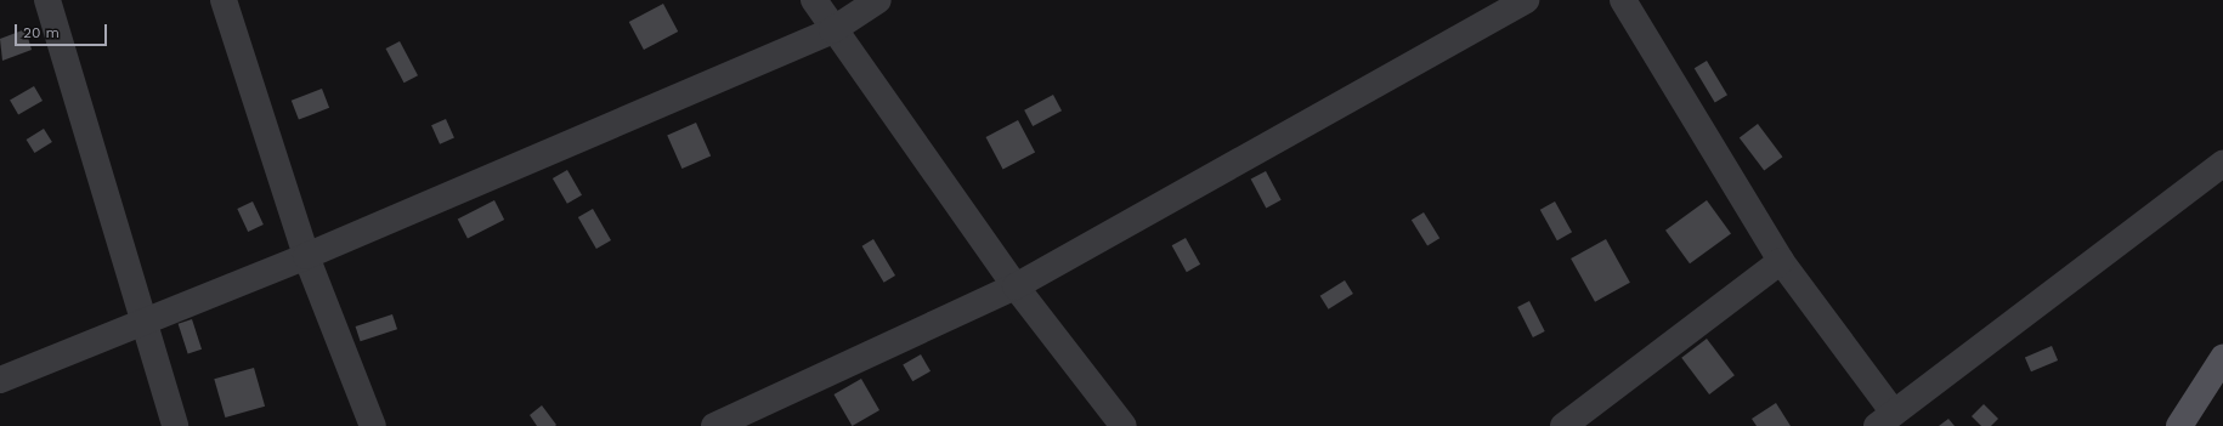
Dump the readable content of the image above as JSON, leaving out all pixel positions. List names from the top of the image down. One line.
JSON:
{"scale_bar":"20 m"}
